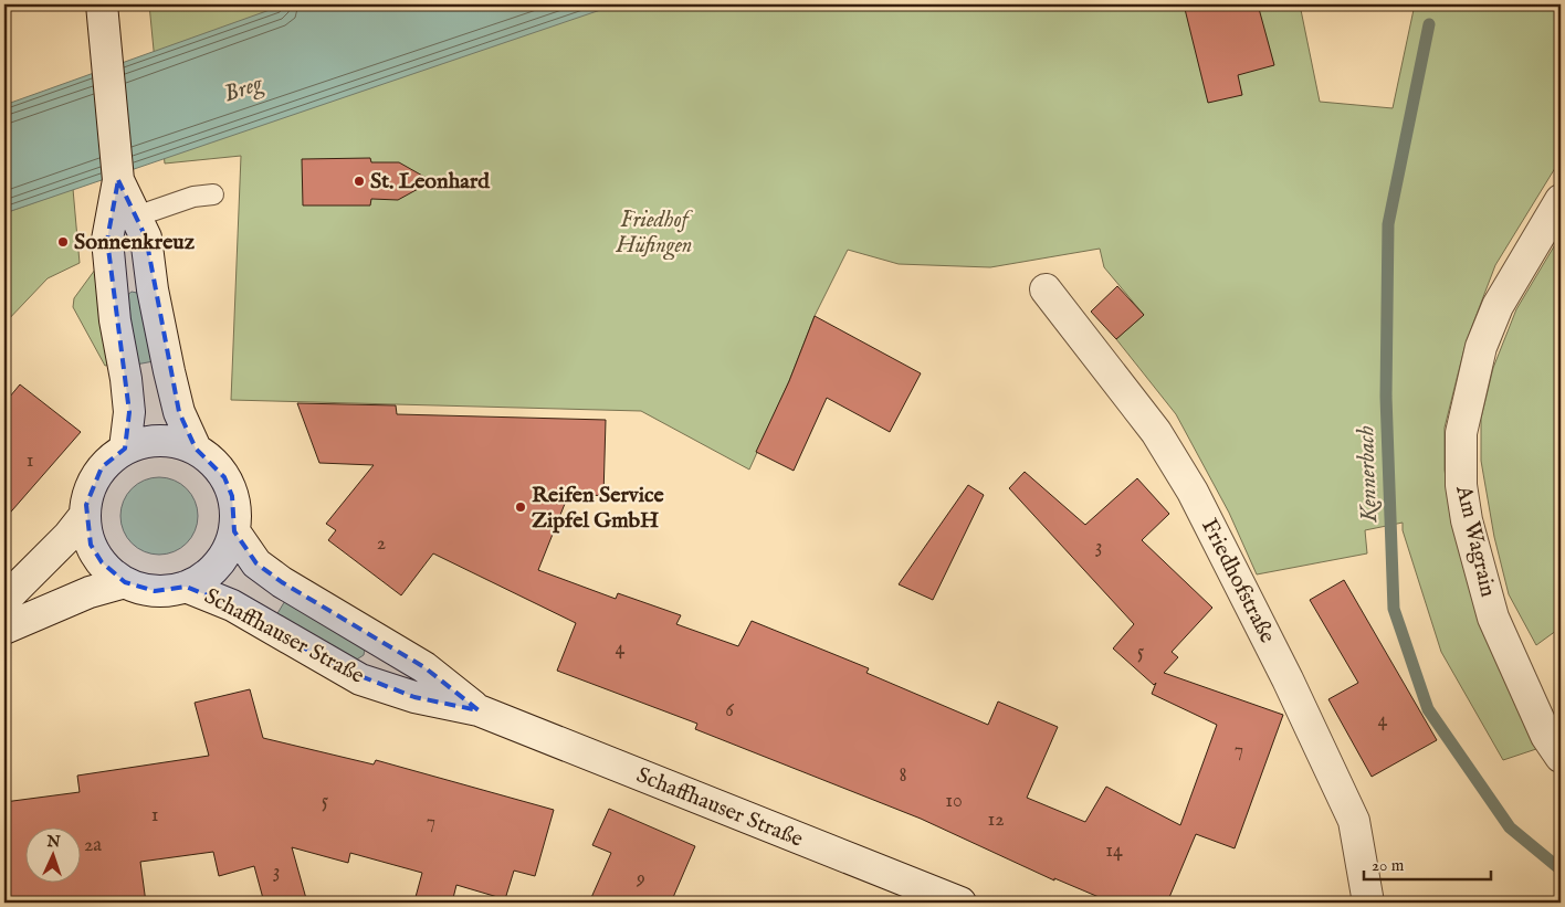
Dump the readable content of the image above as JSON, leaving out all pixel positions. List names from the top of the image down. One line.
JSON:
{"streets":{"main road":["Am Wagrain","Friedhofstraße","Schaffhauser Straße"]},"water":["Breg","Kennerbach"],"parks":["Friedhof Hüfingen"],"places":["St. Leonhard","Sonnenkreuz","Reifen Service Zipfel GmbH"],"house_numbers":["1","2","3","4","5","6","4","7","8","5","10","1","12","7","2a","14","3","9"],"scale_bar":"20 m","north":"top"}
